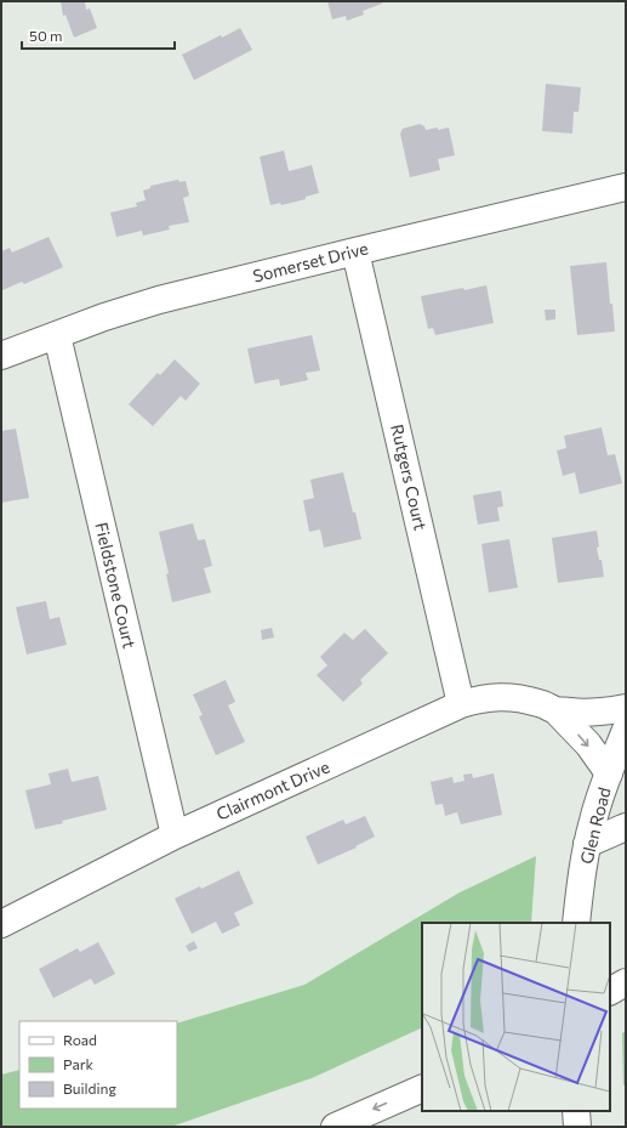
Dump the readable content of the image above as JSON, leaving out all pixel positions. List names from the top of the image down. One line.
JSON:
{"streets":{"main road":["Somerset Drive","Rutgers Court","Fieldstone Court","Clairmont Drive","Glen Road"]},"crossings":[["Somerset Drive","Rutgers Court"],["Somerset Drive","Fieldstone Court"],["Rutgers Court","Clairmont Drive"],["Fieldstone Court","Clairmont Drive"],["Clairmont Drive","Glen Road"]],"legend":["Road","Park","Building"],"scale_bar":"50 m"}
